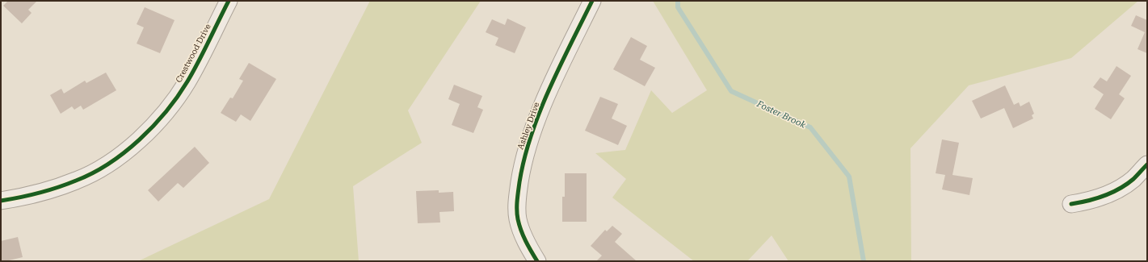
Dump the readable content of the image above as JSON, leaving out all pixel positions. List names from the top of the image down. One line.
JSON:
{"streets":{"street":["Crestwood Drive","Ashley Drive"]},"water":["Foster Brook"]}
